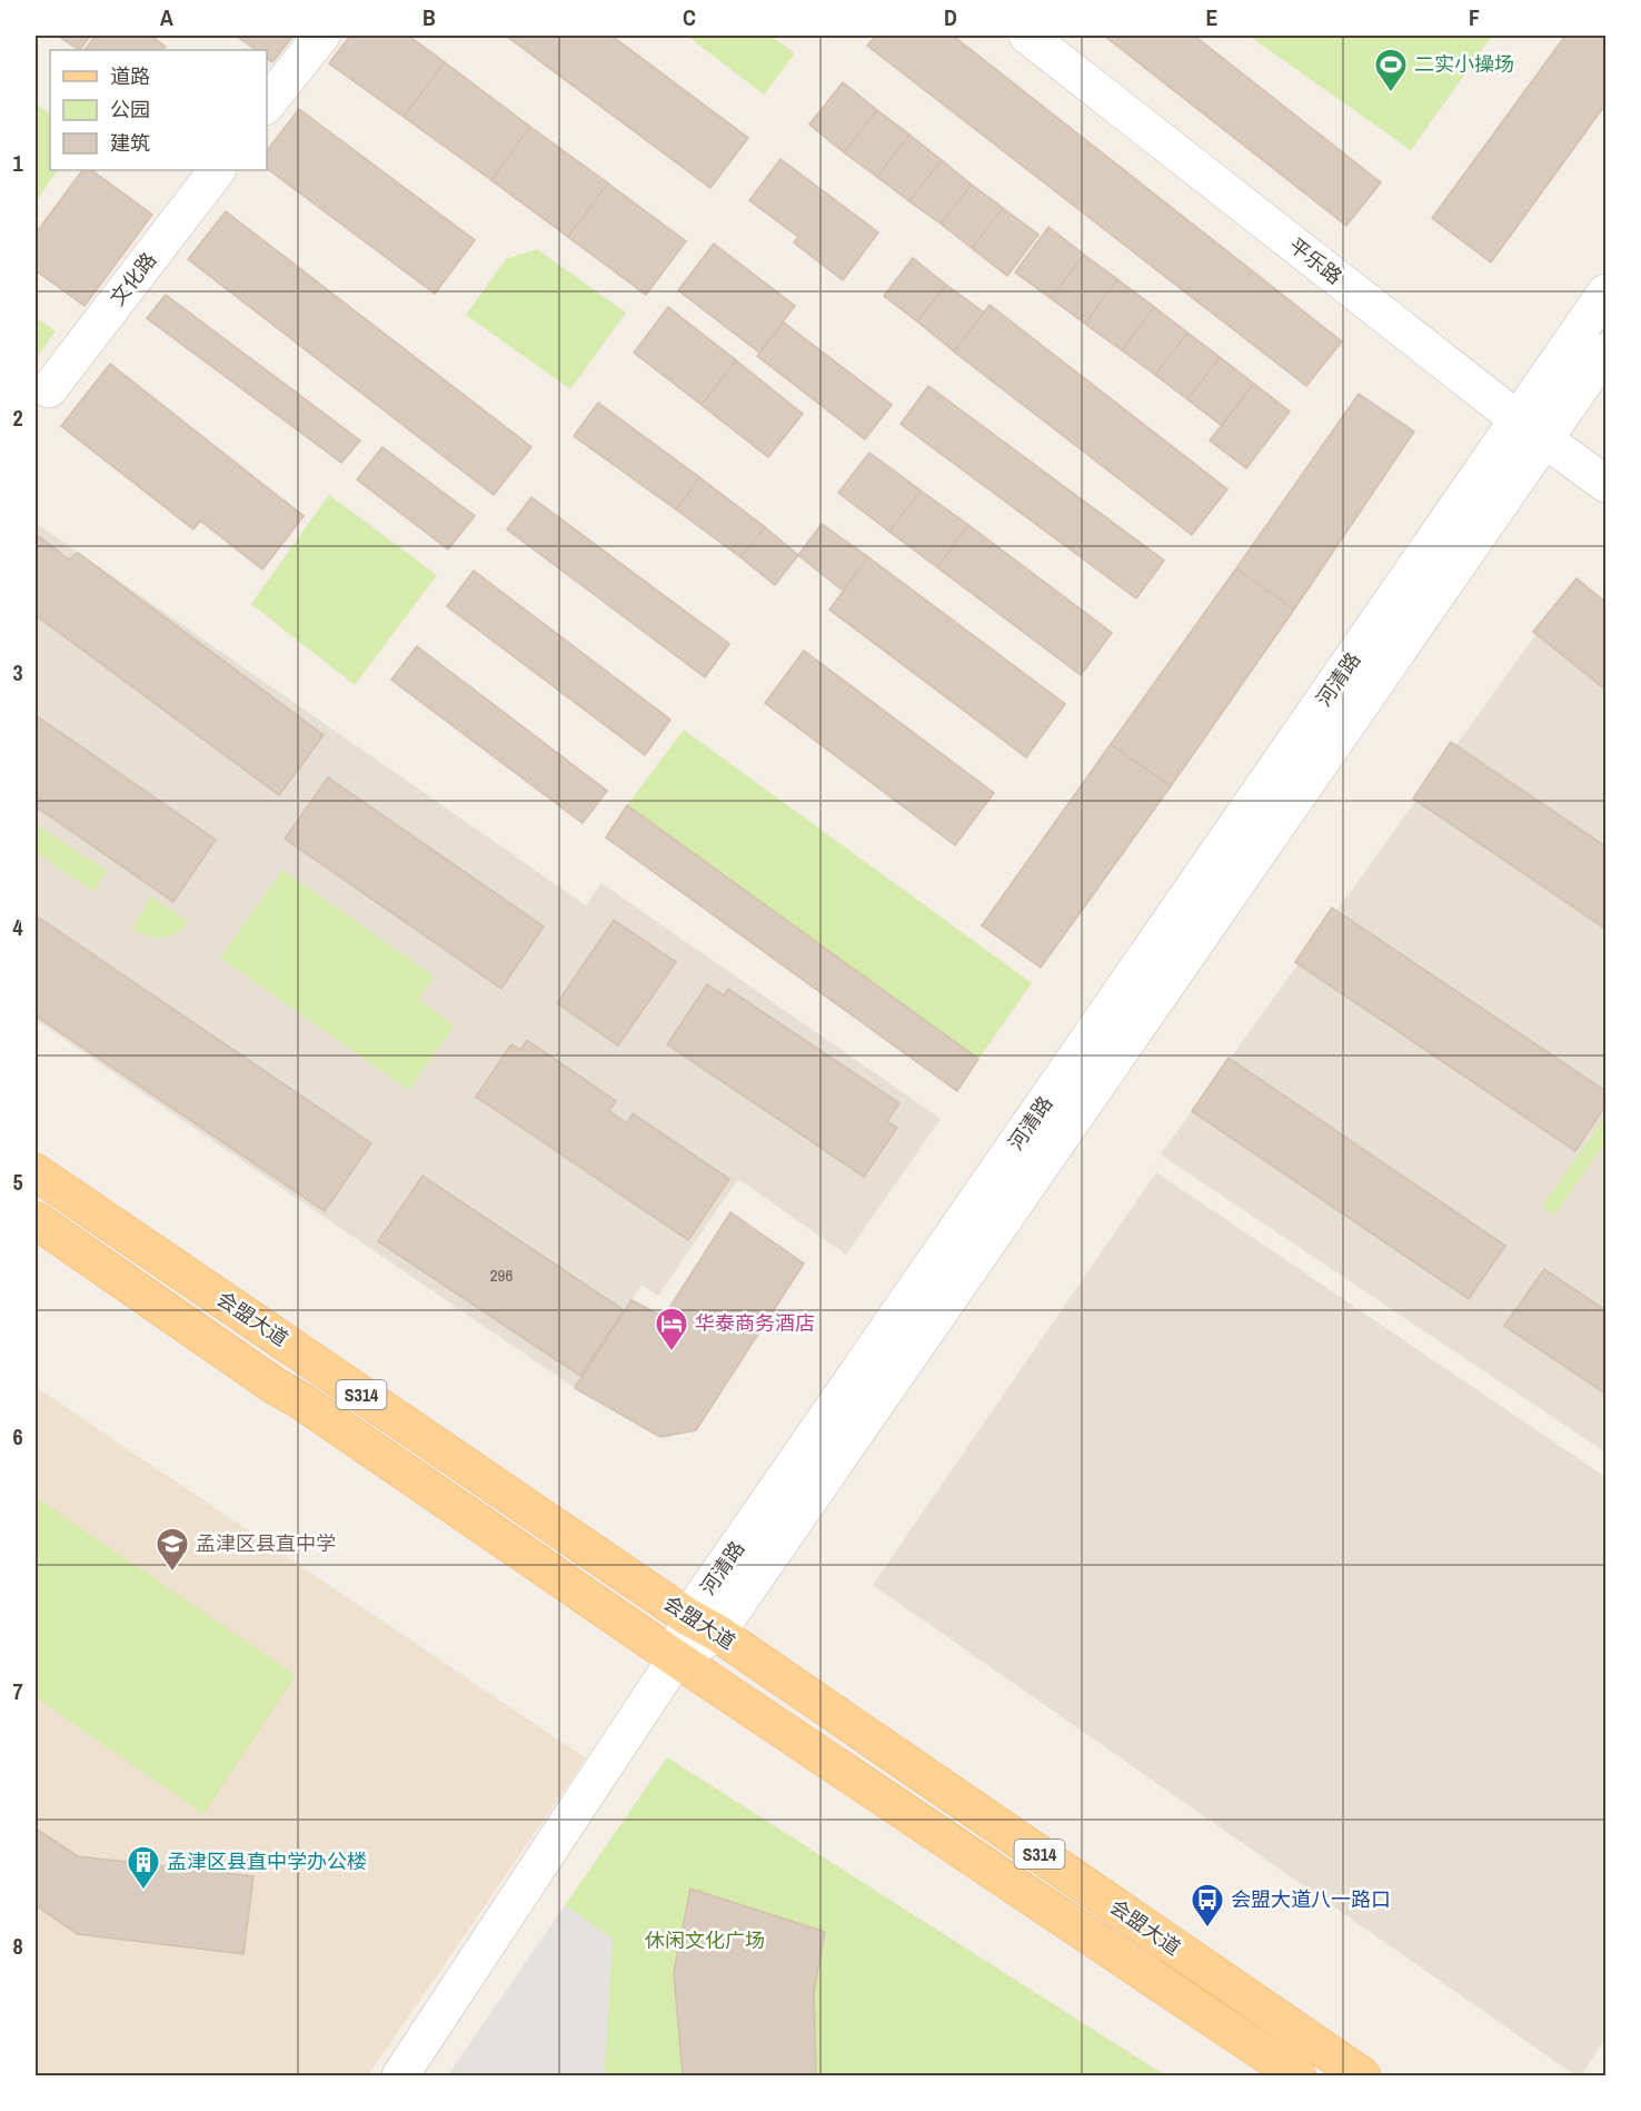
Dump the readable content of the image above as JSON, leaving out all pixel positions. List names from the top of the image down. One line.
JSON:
{"streets":{"main road":["会盟大道","S314"],"street":["平乐路","文化路","河清路"]},"crossings":[["平乐路","河清路"],["河清路","会盟大道"]],"parks":["休闲文化广场"],"places":{"sports":["二实小操场"],"hotel":["华泰商务酒店"],"school or university":["孟津区县直中学"],"building":["孟津区县直中学办公楼"],"bus stop":["会盟大道八一路口"]},"house_numbers":["296"],"legend":["道路","公园","建筑"],"grid":{"columns":["A","B","C","D","E","F"],"rows":["1","2","3","4","5","6","7","8"]}}
